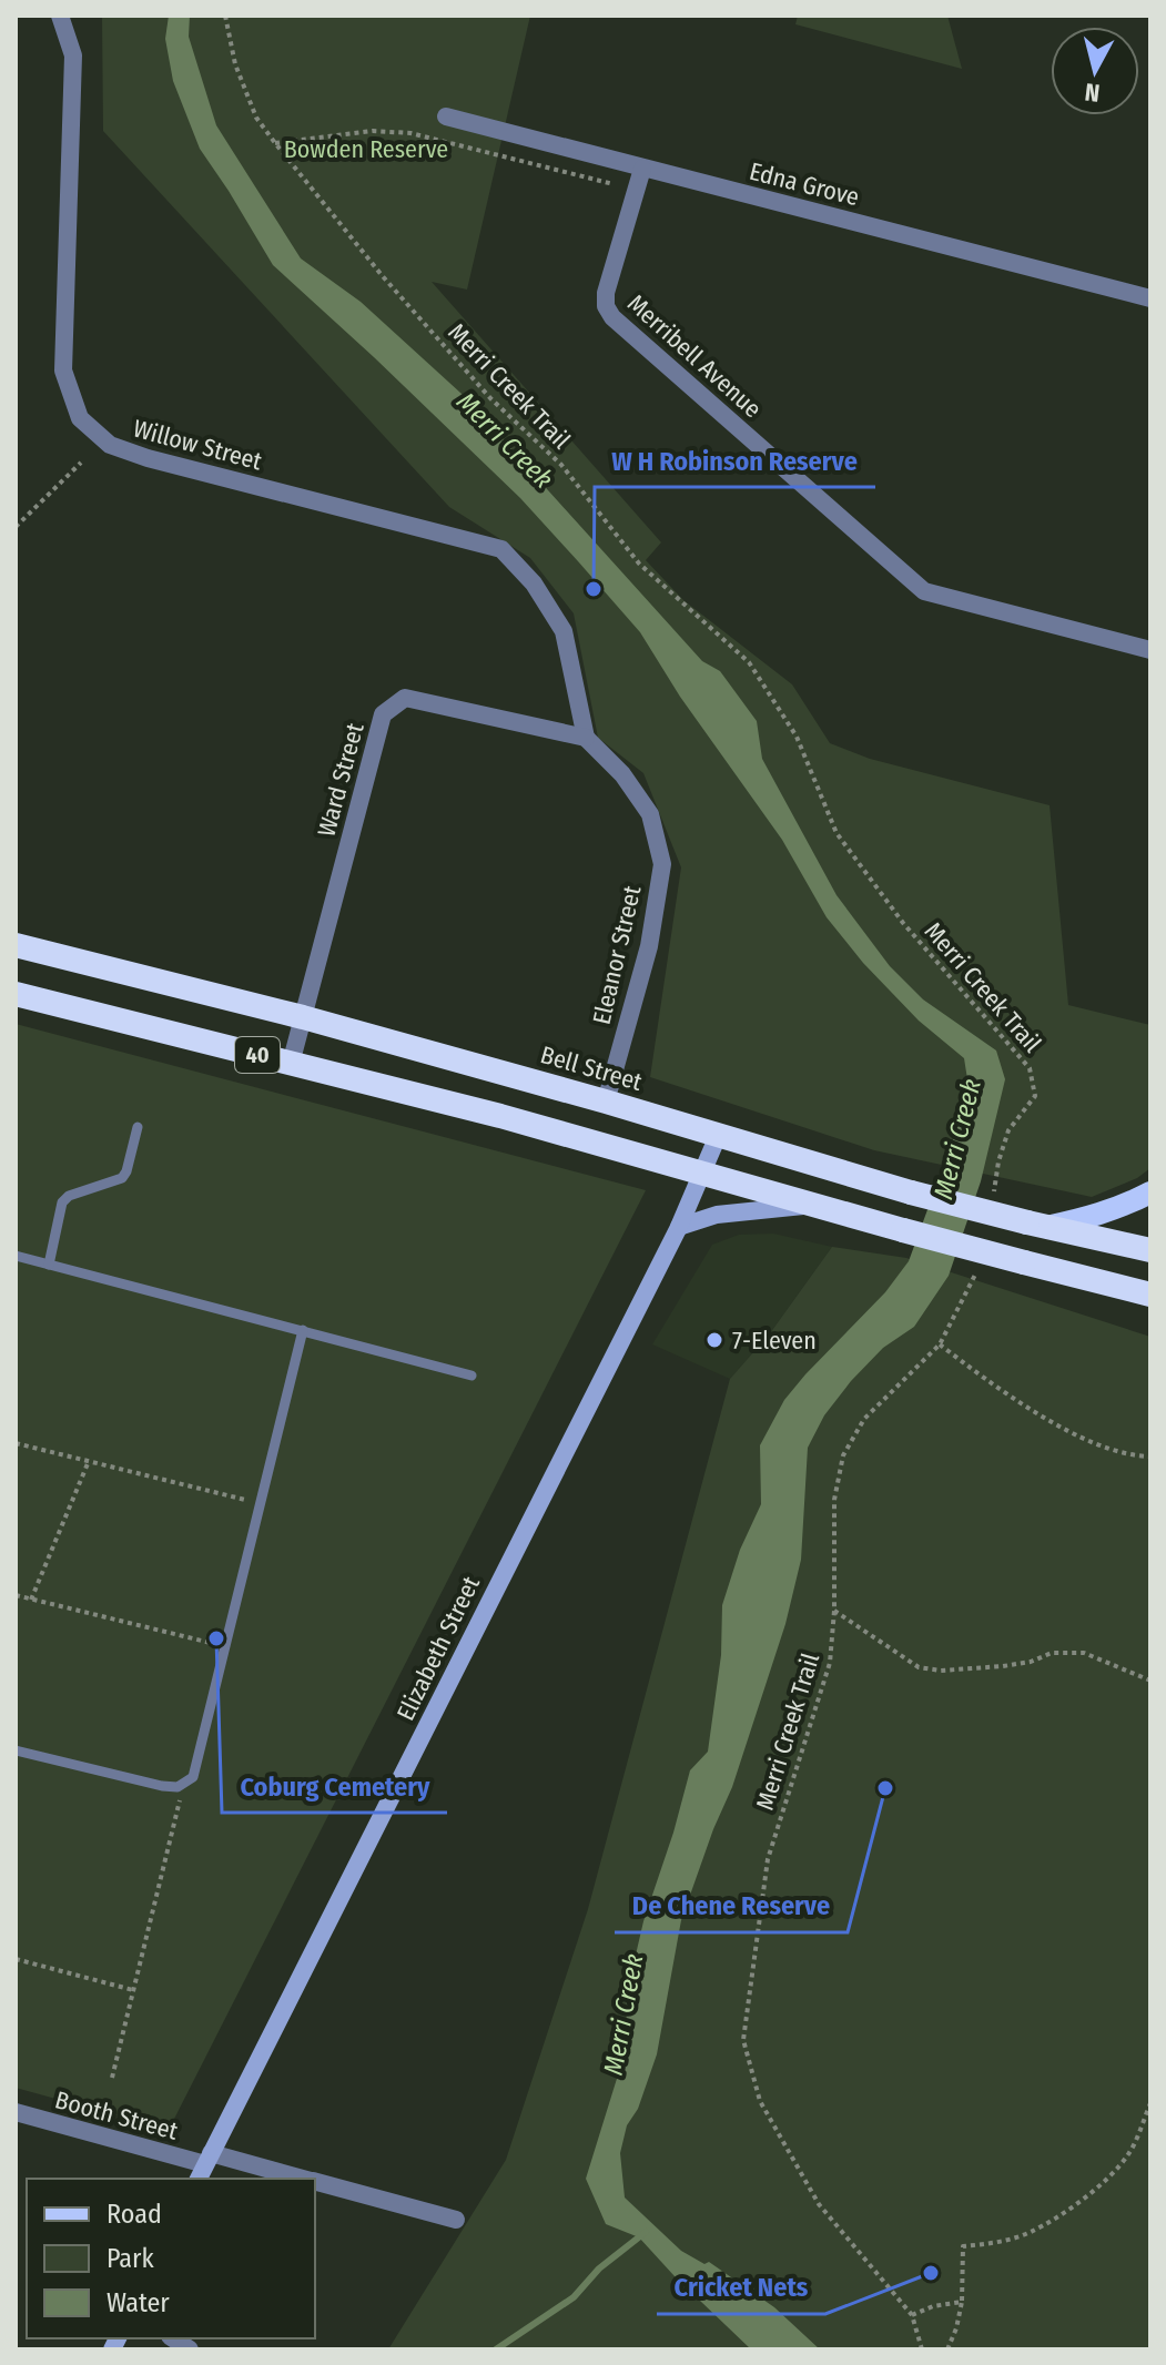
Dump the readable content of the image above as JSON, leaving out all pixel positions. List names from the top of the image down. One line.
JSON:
{"streets":{"highway":["40","Bell Street"],"main road":["Elizabeth Street"],"street":["Edna Grove","Merribell Avenue","Willow Street","Ward Street","Eleanor Street","Booth Street"],"path":["Merri Creek Trail"]},"crossings":[["Edna Grove","Merribell Avenue"],["Willow Street","Ward Street"],["Willow Street","Eleanor Street"],["Ward Street","Eleanor Street"],["Ward Street","40"],["Ward Street","Bell Street"],["Eleanor Street","Bell Street"],["40","Elizabeth Street"],["Bell Street","Elizabeth Street"],["Elizabeth Street","Booth Street"]],"water":["Merri Creek"],"parks":["Bowden Reserve"],"places":["W H Robinson Reserve","7-Eleven","Coburg Cemetery","De Chene Reserve","Cricket Nets"],"legend":["Road","Park","Water"],"north":"bottom"}
